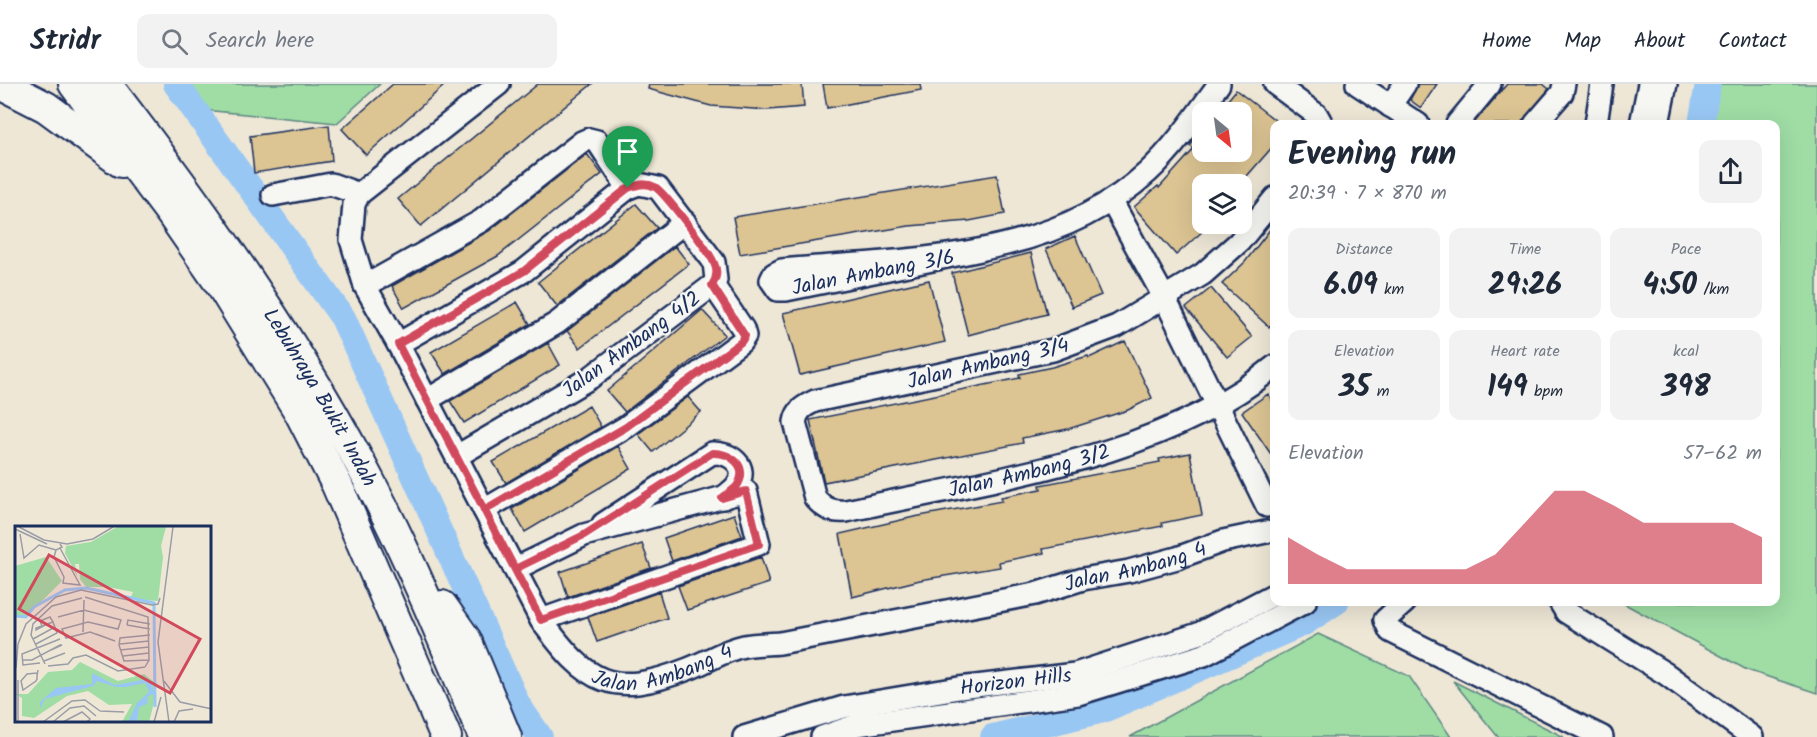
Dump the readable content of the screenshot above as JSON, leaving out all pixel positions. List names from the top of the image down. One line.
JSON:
{"streets":{"highway":["Lebuhraya Bukit Indah"],"street":["Jalan Ambang 3/6","Jalan Ambang 4/2","Jalan Ambang 3/4","Jalan Ambang 3/2","Jalan Ambang 4","Horizon Hills"]},"crossings":[["Jalan Ambang 4/2","Jalan Ambang 4"],["Jalan Ambang 3/4","Jalan Ambang 3/2"]],"north":"bottom right","page":{"header":"Stridr","search":"Search here","nav":["Home","Map","About","Contact"],"heading":["Evening run","20:39 · 7 × 870 m"],"stats":[["Distance","6.09 km"],["Time","29:26"],["Pace","4:50 /km"],["Elevation","35 m"],["Heart rate","149 bpm"],["kcal","398"]],"chart":["Elevation","57–62 m"]}}
